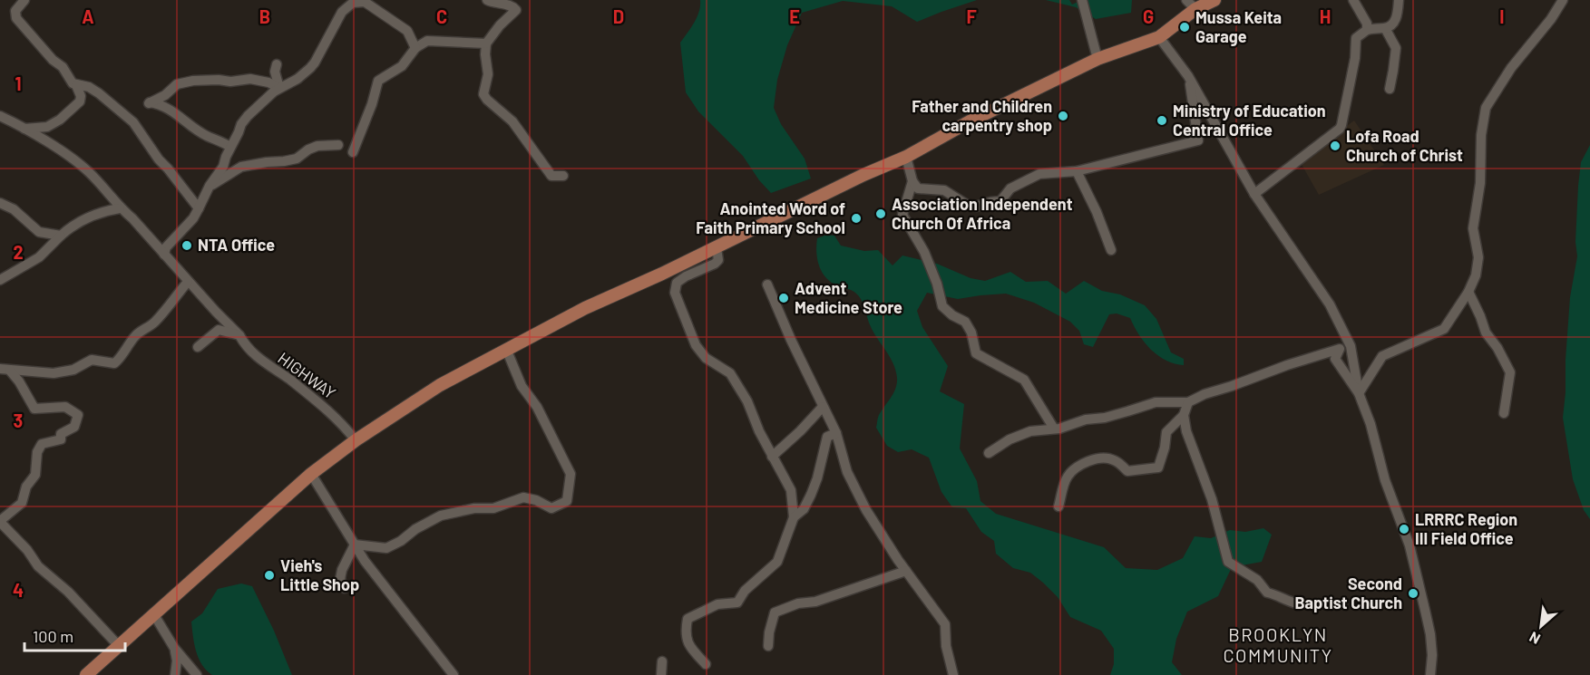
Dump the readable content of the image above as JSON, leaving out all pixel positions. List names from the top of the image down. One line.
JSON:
{"streets":{"street":["HIGHWAY"]},"districts":["BROOKLYN COMMUNITY"],"places":["Mussa Keita Garage","Father and Children carpentry shop","Ministry of Education Central Office","Lofa Road Church of Christ","Association Independent Church Of Africa","Anointed Word of Faith Primary School","NTA Office","Advent Medicine Store","LRRRC Region III Field Office","Vieh's Little Shop","Second Baptist Church"],"scale_bar":"100 m","north":"bottom left","grid":{"columns":["A","B","C","D","E","F","G","H","I"],"rows":["1","2","3","4"]}}
